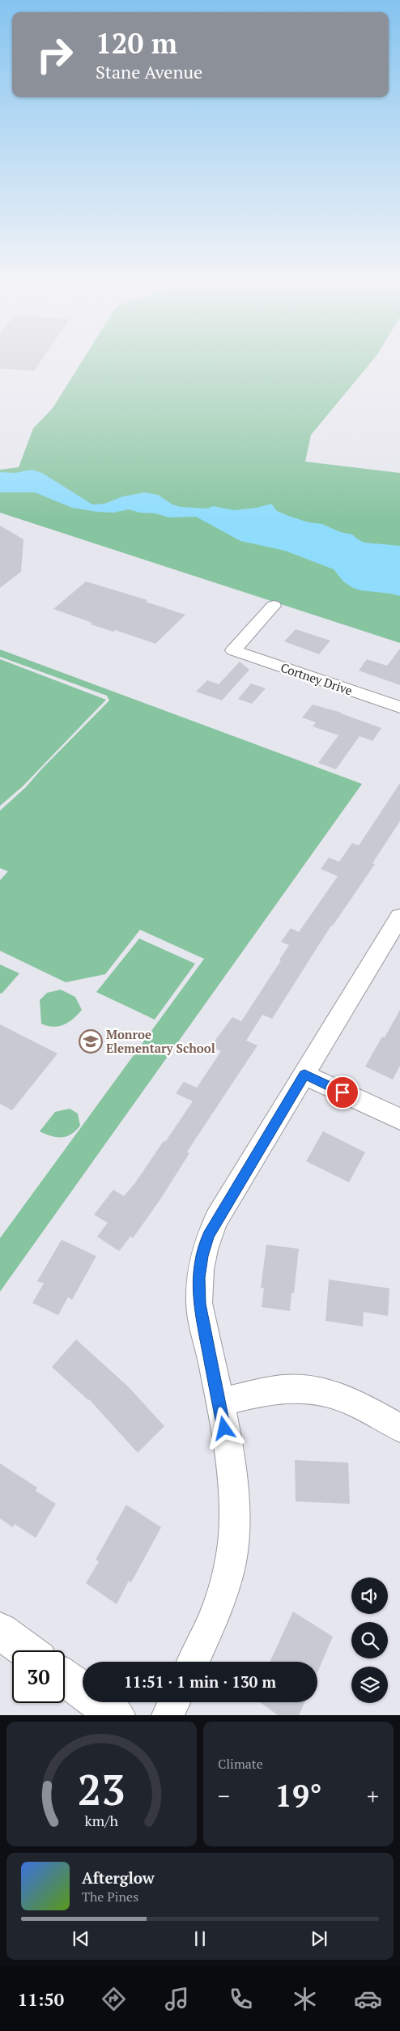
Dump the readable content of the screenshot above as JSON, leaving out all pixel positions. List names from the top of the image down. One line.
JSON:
{"streets":{"street":["Cortney Drive"]},"places":{"school or university":["Monroe Elementary School"]},"page":{"turn":["120 m","Stane Avenue"],"limit":"30","trip":"11:51 · 1 min · 130 m","tile":"Climate","heat":["−","19°","+"],"song":["Afterglow","The Pines"],"tabs":"11:50","gauge":["23","km/h"]}}
